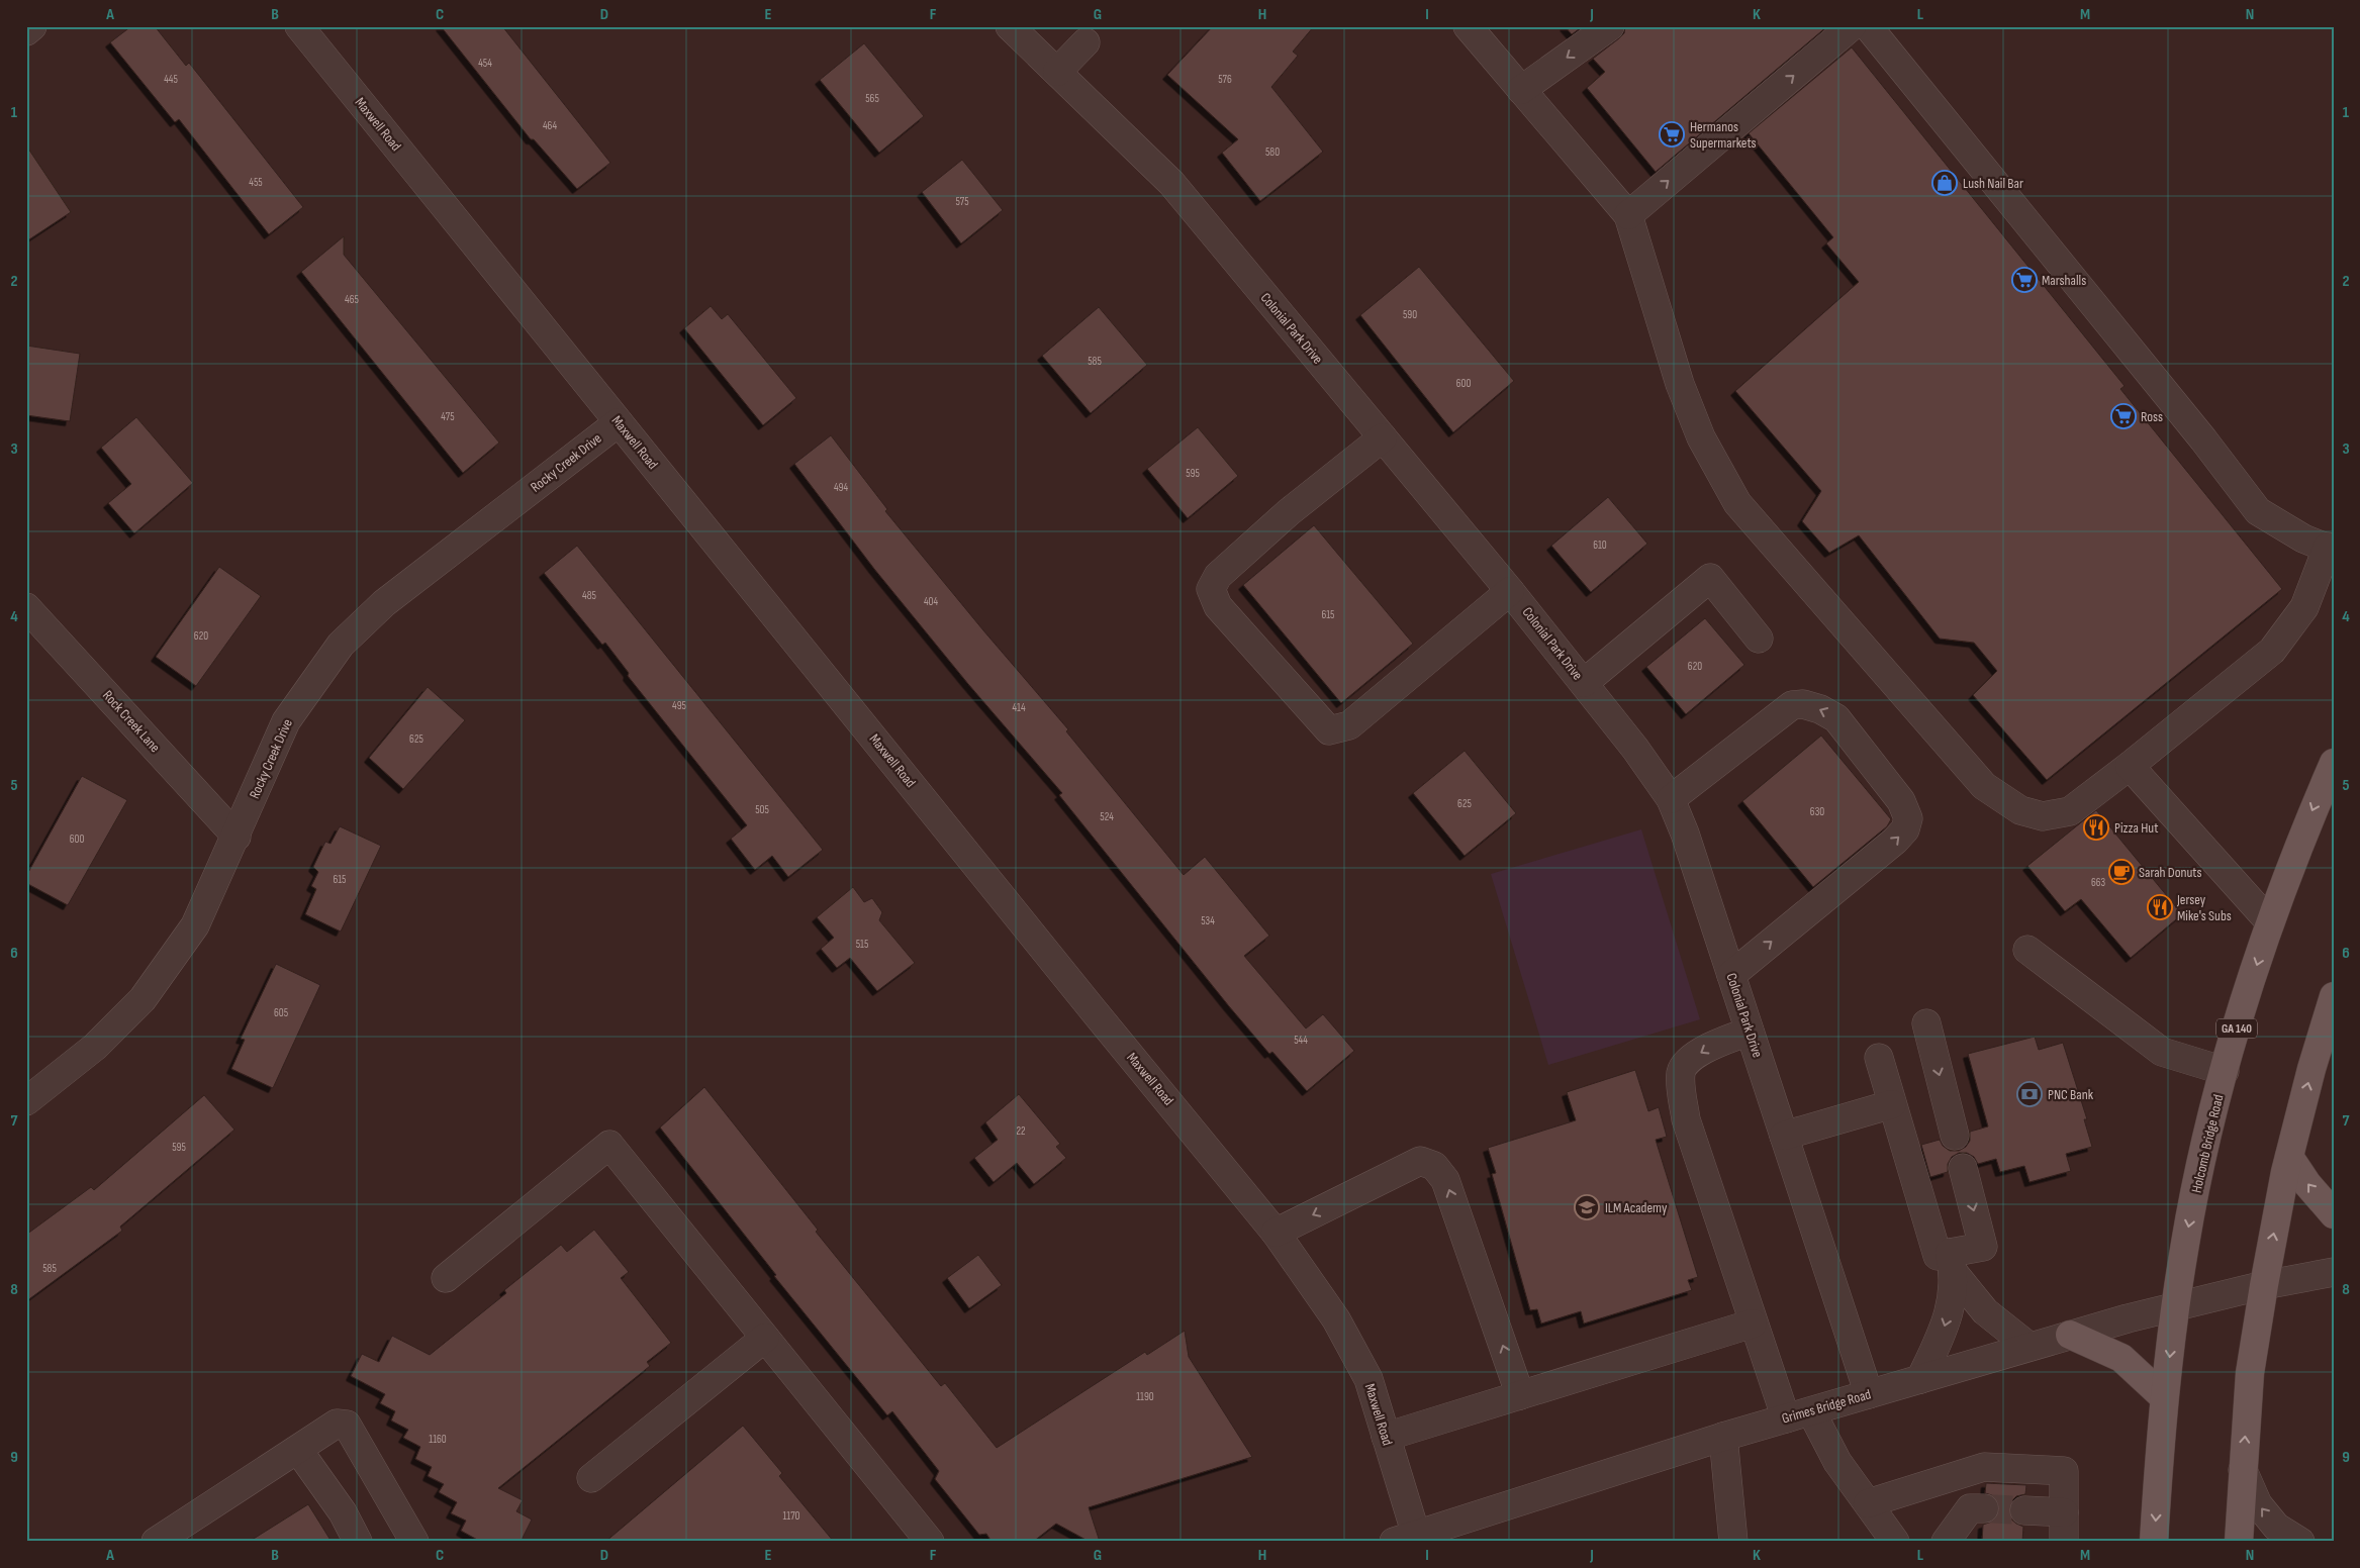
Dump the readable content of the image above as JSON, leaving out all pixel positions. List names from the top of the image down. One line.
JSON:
{"streets":{"main road":["GA 140","Holcomb Bridge Road"],"street":["Maxwell Road","Colonial Park Drive","Rocky Creek Drive","Rock Creek Lane","Grimes Bridge Road"]},"crossings":[["Maxwell Road","Rocky Creek Drive"],["Maxwell Road","Grimes Bridge Road"],["Colonial Park Drive","Grimes Bridge Road"],["Rocky Creek Drive","Rock Creek Lane"],["Holcomb Bridge Road","Grimes Bridge Road"]],"places":{"supermarket":["Hermanos Supermarkets","Marshalls","Ross"],"shop":["Lush Nail Bar"],"restaurant":["Pizza Hut","Jersey Mike's Subs"],"cafe":["Sarah Donuts"],"bank":["PNC Bank"],"school or university":["ILM Academy"]},"house_numbers":["454","445","576","565","464","580","455","575","465","590","585","600","475","595","494","610","485","404","615","620","620","495","414","625","625","505","630","524","600","615","663","534","515","605","544","22","595","585","1190","1160","1170"],"grid":{"columns":["A","B","C","D","E","F","G","H","I","J","K","L","M","N"],"rows":["1","2","3","4","5","6","7","8","9"]}}
